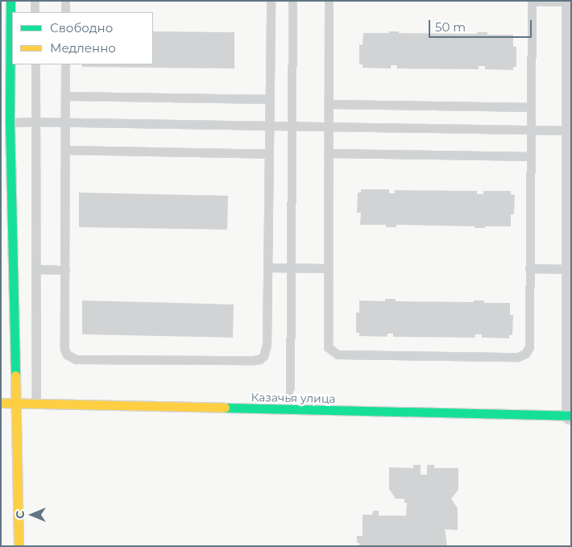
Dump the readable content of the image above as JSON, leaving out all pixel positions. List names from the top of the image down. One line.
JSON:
{"streets":{"street":["Казачья улица"]},"legend":["Свободно","Медленно"],"scale_bar":"50 m","north":"left"}
